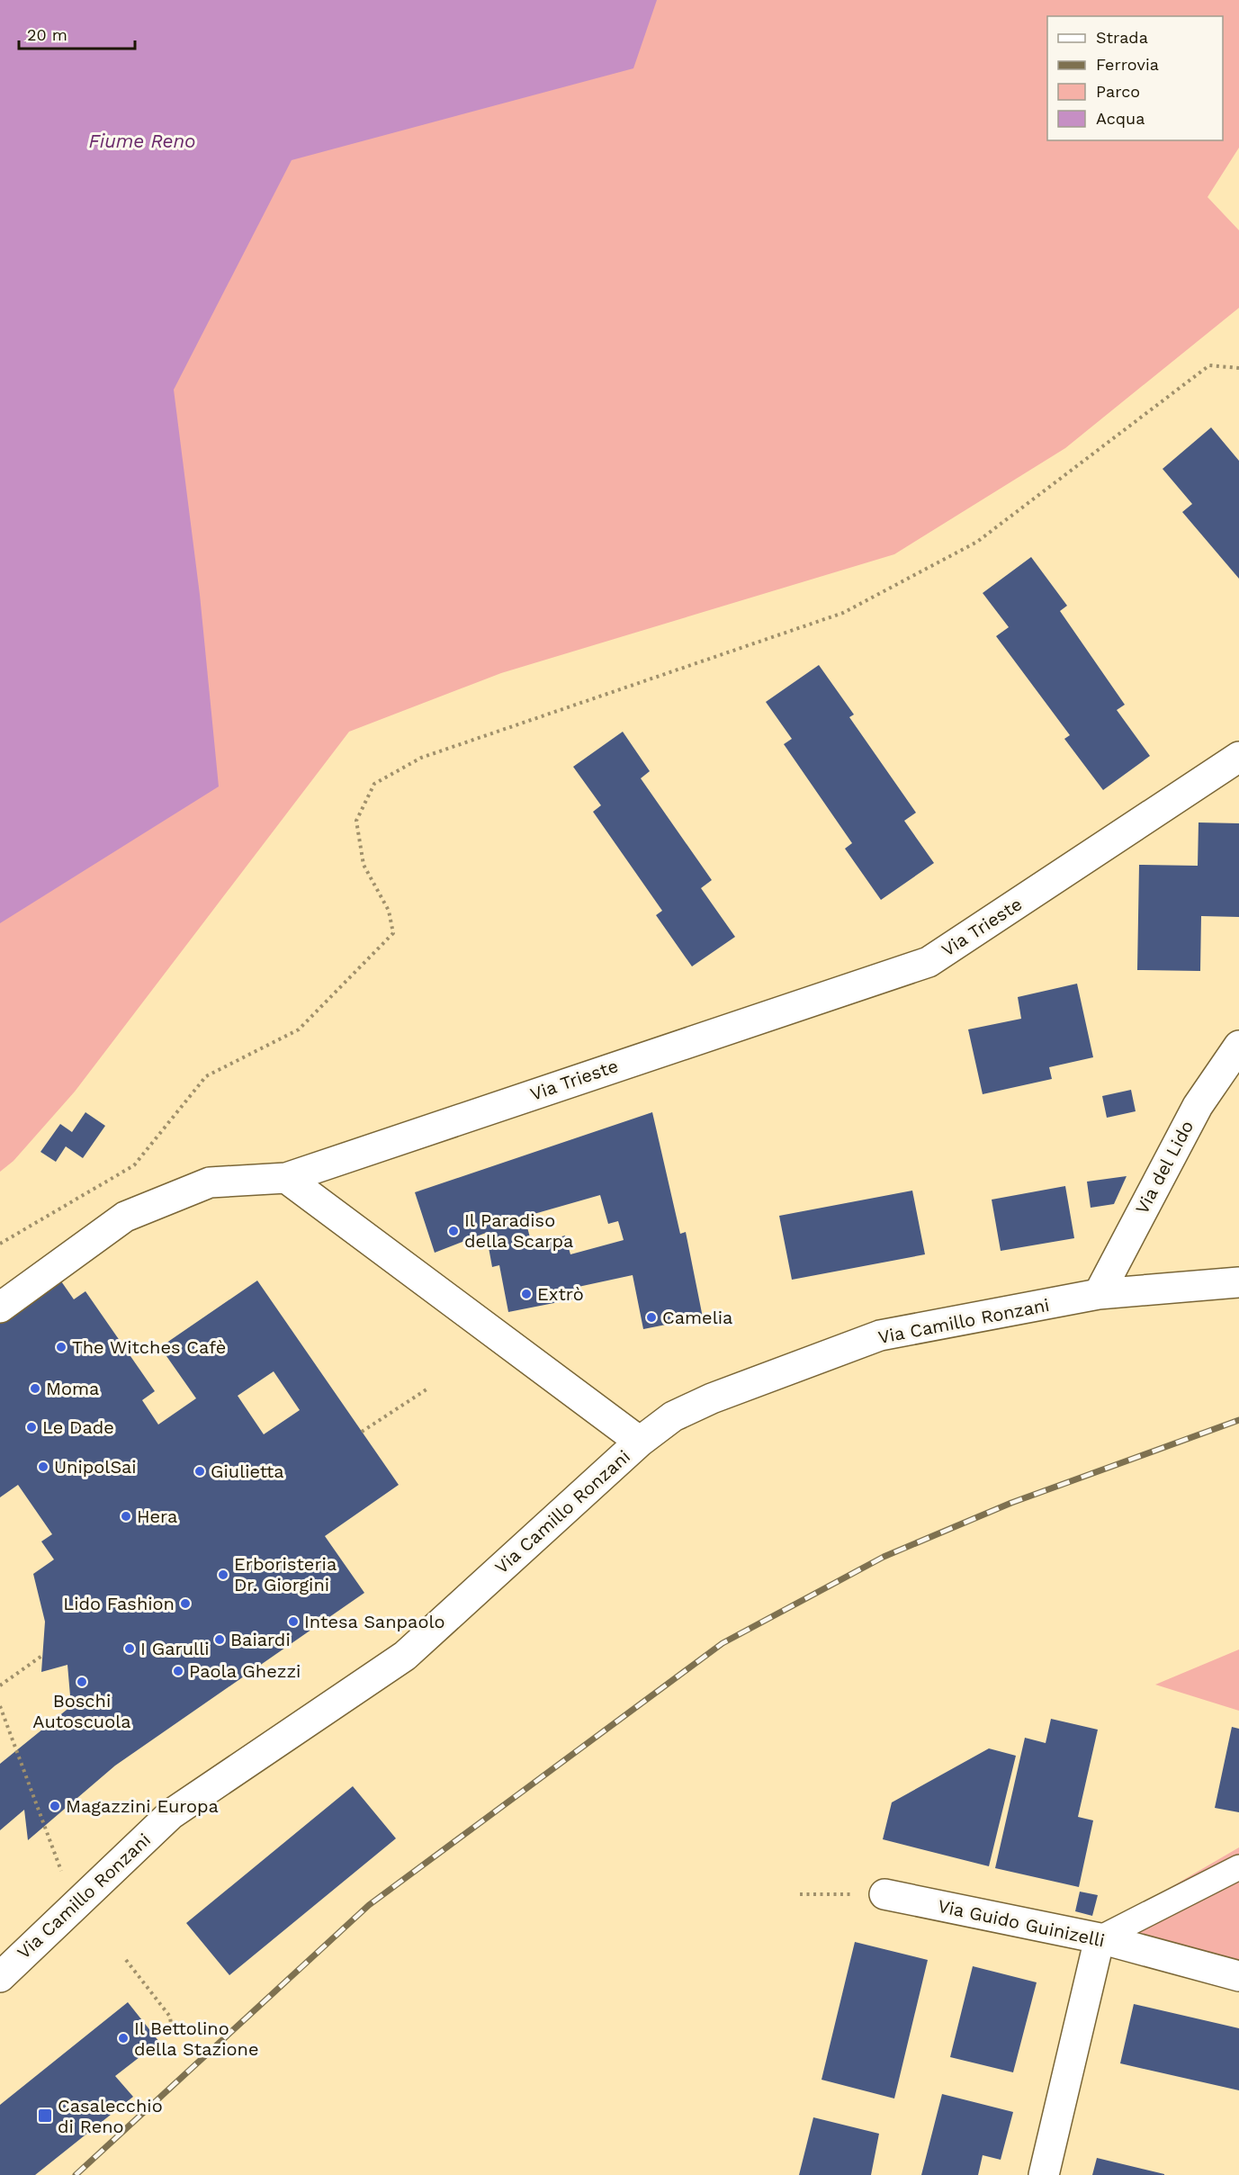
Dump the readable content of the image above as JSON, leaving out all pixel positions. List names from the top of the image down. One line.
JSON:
{"streets":{"street":["Via Trieste","Via del Lido","Via Camillo Ronzani","Via Guido Guinizelli"]},"crossings":[["Via del Lido","Via Camillo Ronzani"]],"water":["Fiume Reno"],"places":{"other":["Il Paradiso della Scarpa","Extrò","Camelia","The Witches Cafè","Moma","Le Dade","UnipolSai","Giulietta","Hera","Erboristeria Dr. Giorgini","Lido Fashion","Intesa Sanpaolo","Baiardi","I Garulli","Paola Ghezzi","Boschi Autoscuola","Magazzini Europa","Il Bettolino della Stazione"],"transit":["Casalecchio di Reno"]},"legend":["Strada","Ferrovia","Parco","Acqua"],"scale_bar":"20 m"}
